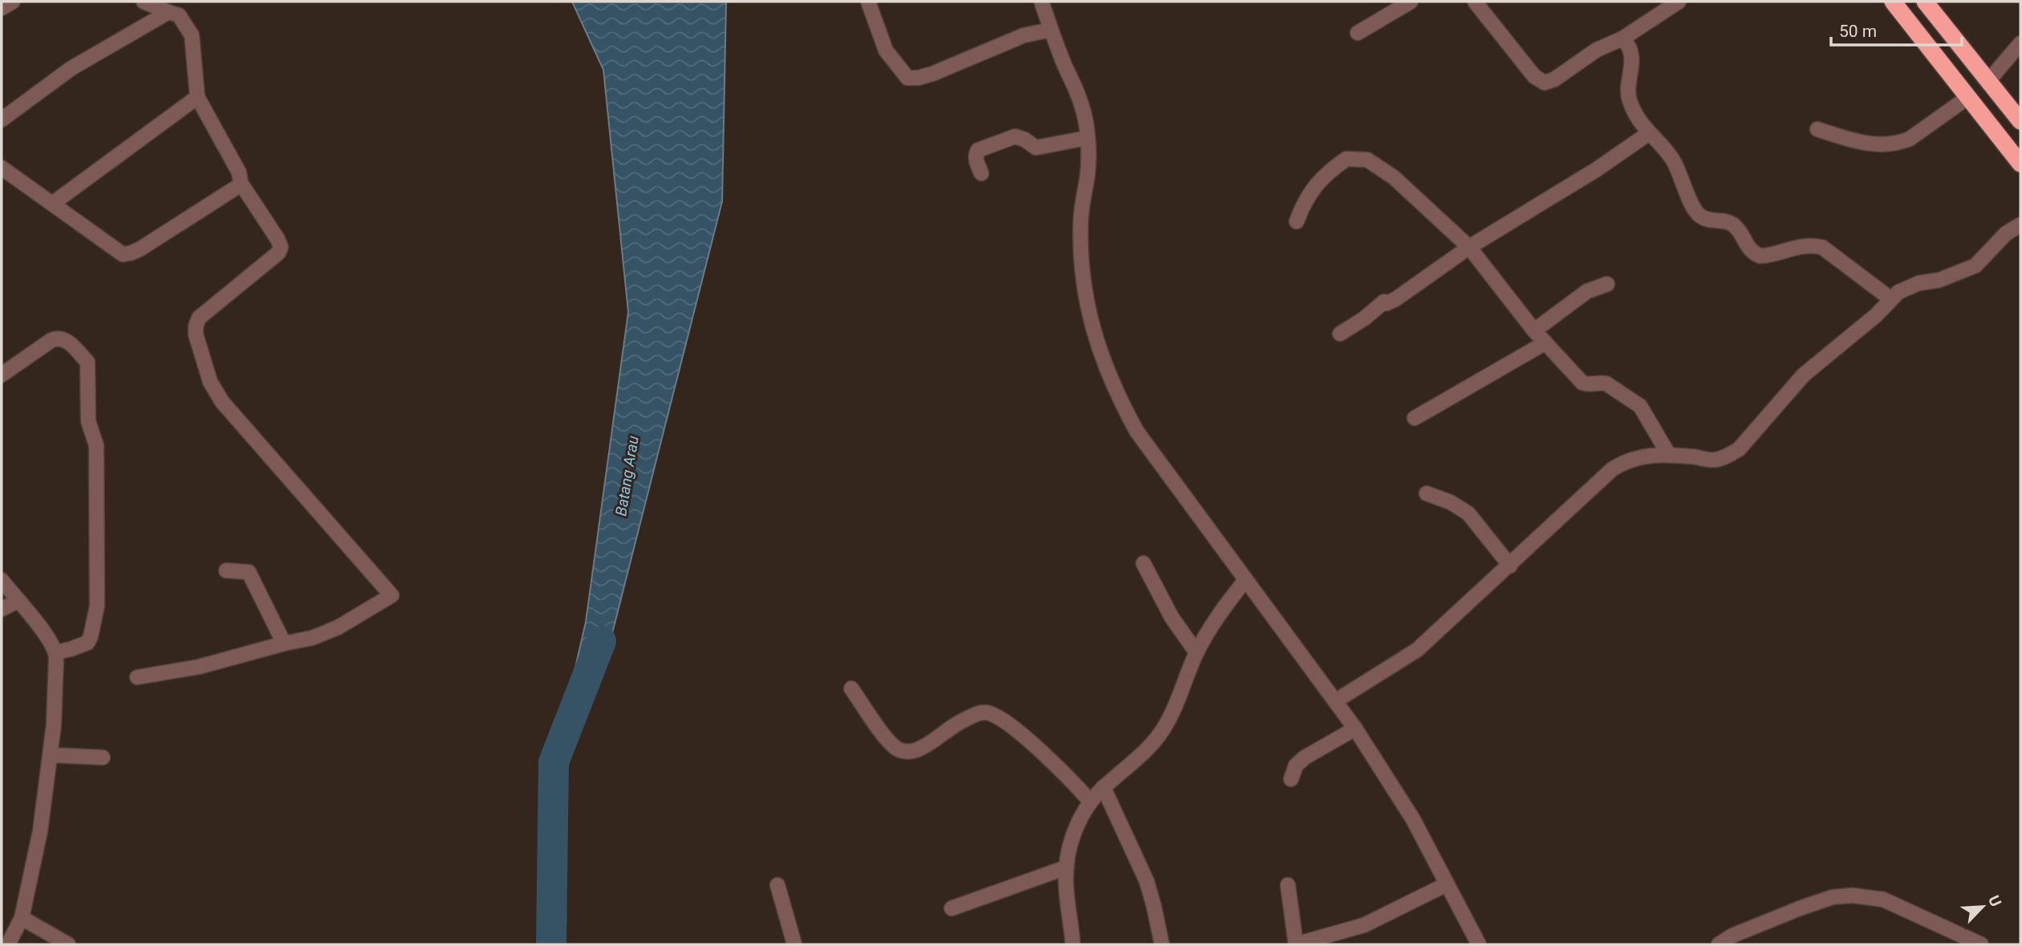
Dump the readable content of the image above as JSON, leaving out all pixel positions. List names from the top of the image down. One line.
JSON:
{"water":["Batang Arau"],"scale_bar":"50 m","north":"top right"}
